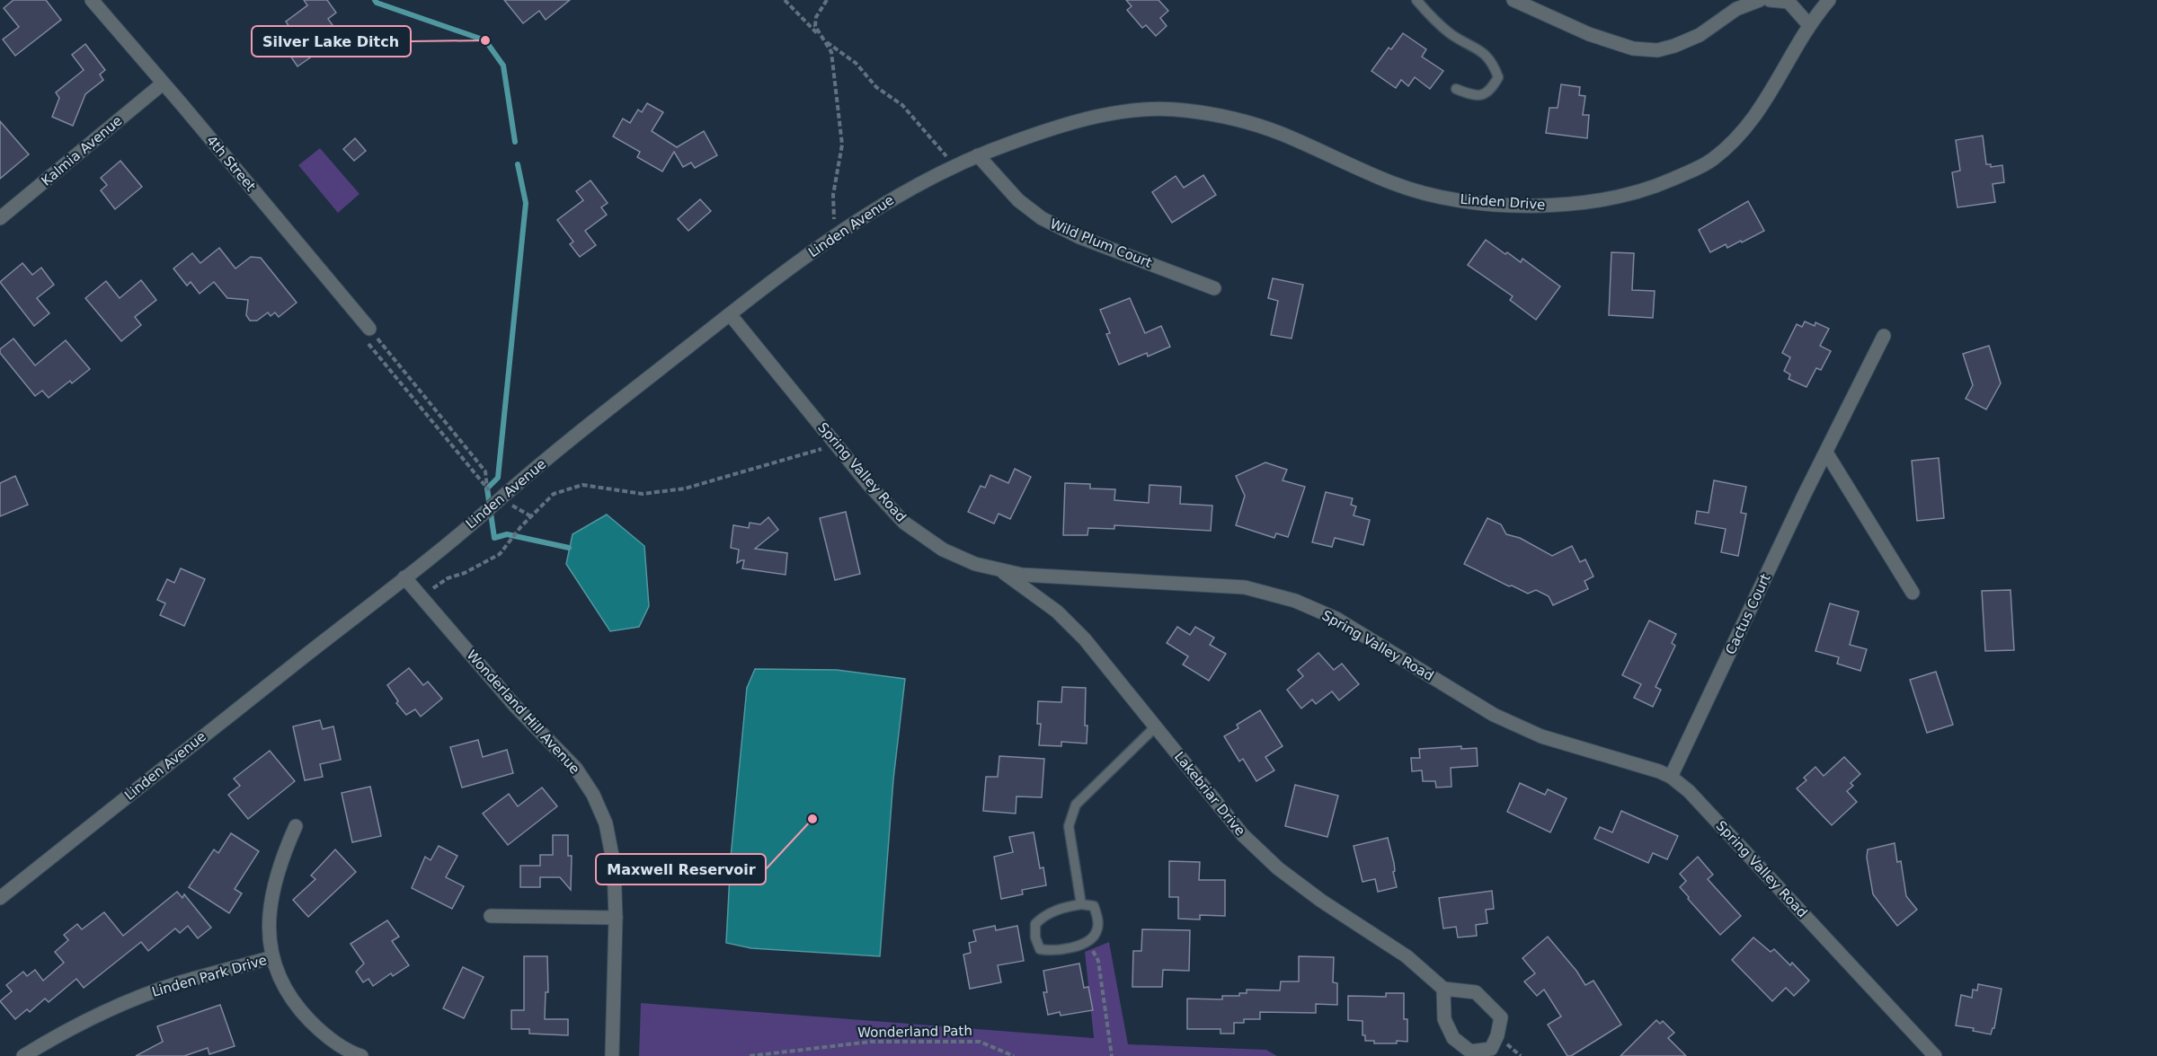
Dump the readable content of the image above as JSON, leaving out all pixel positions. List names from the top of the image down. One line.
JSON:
{"streets":{"street":["Kalmia Avenue","4th Street","Linden Drive","Linden Avenue","Wild Plum Court","Spring Valley Road","Cactus Court","Wonderland Hill Avenue","Lakebriar Drive","Linden Park Drive"],"path":["Wonderland Path"]},"crossings":[["Kalmia Avenue","4th Street"],["Linden Drive","Linden Avenue"],["Linden Avenue","Wild Plum Court"],["Linden Avenue","Spring Valley Road"],["Linden Avenue","Wonderland Hill Avenue"],["Spring Valley Road","Cactus Court"],["Spring Valley Road","Lakebriar Drive"]],"places":["Silver Lake Ditch","Maxwell Reservoir"]}
